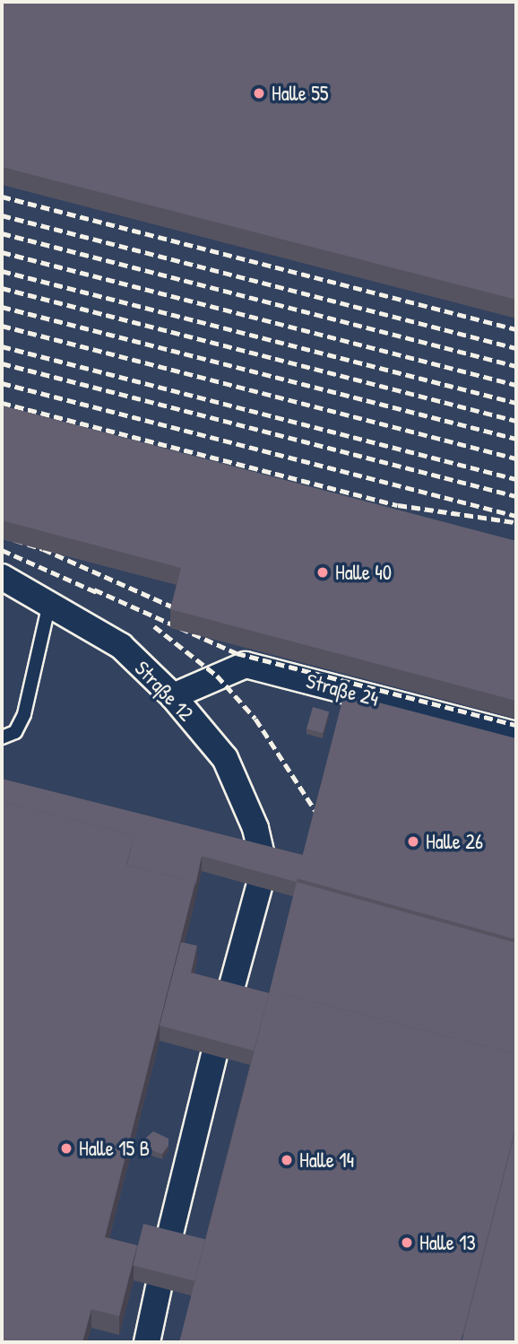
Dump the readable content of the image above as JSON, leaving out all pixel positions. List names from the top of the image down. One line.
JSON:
{"streets":{"street":["Straße 24","Straße 12"]},"crossings":[["Straße 24","Straße 12"]],"places":["Halle 55","Halle 40","Halle 26","Halle 15 B","Halle 14","Halle 13"]}
